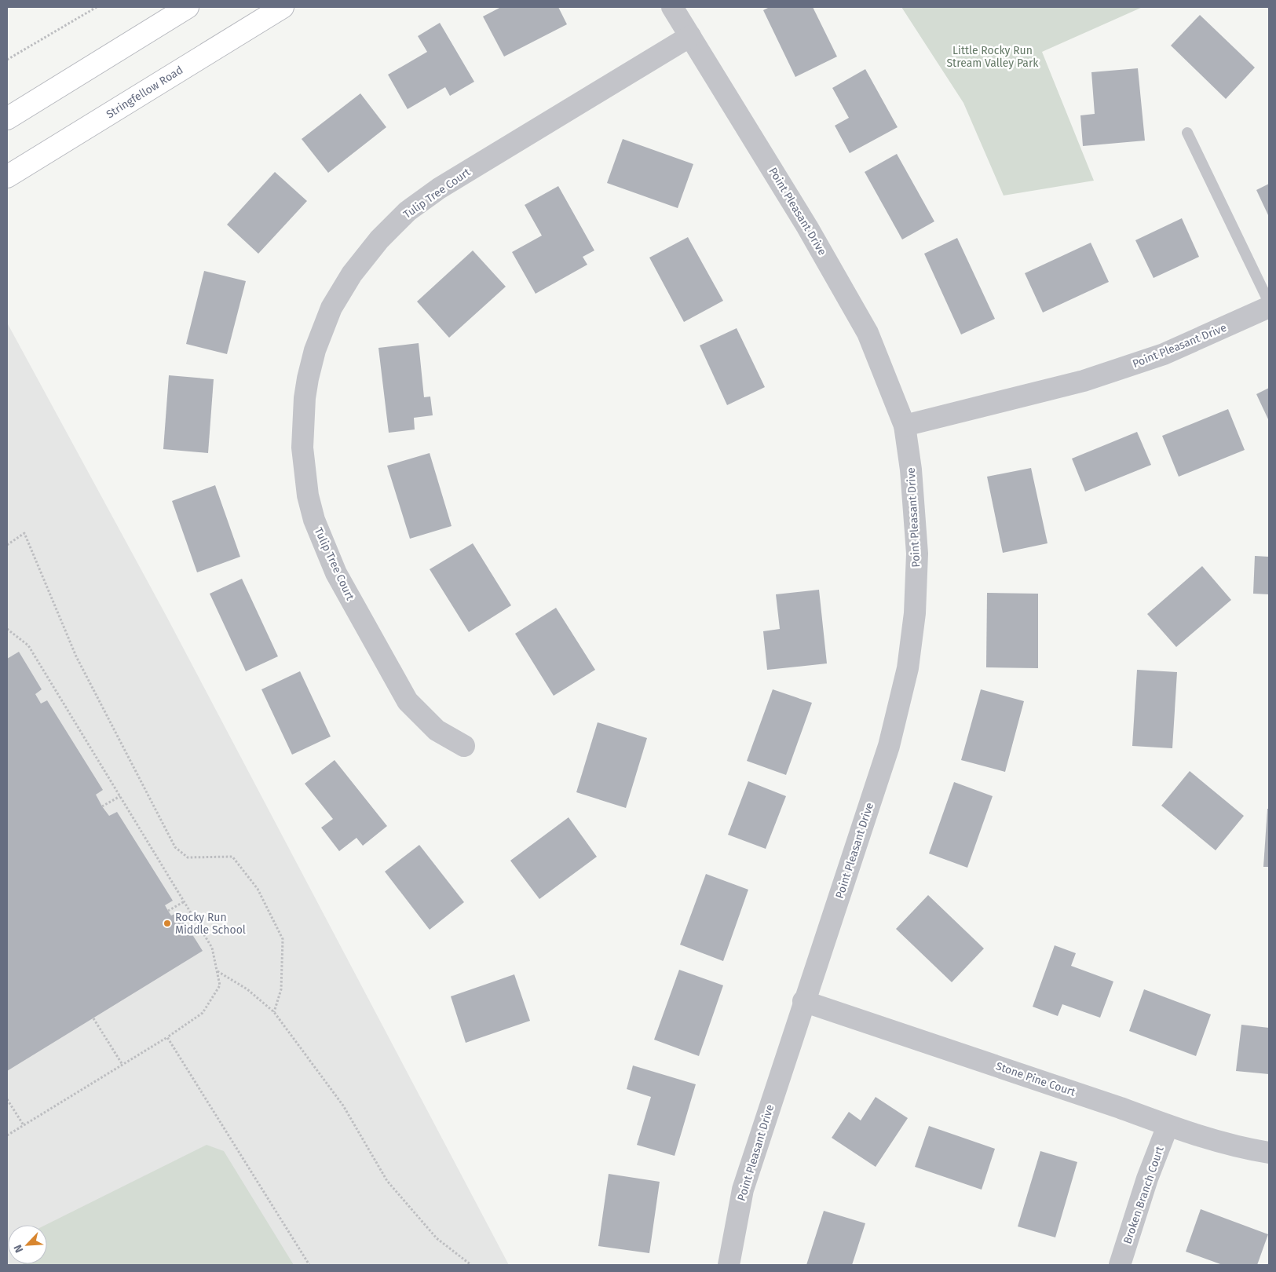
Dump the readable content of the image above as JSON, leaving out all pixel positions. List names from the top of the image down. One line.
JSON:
{"streets":{"main road":["Stringfellow Road"],"street":["Tulip Tree Court","Point Pleasant Drive","Stone Pine Court","Broken Branch Court"]},"crossings":[["Tulip Tree Court","Point Pleasant Drive"],["Point Pleasant Drive","Stone Pine Court"],["Stone Pine Court","Broken Branch Court"]],"parks":["Little Rocky Run Stream Valley Park"],"places":["Rocky Run Middle School"],"north":"bottom left"}
